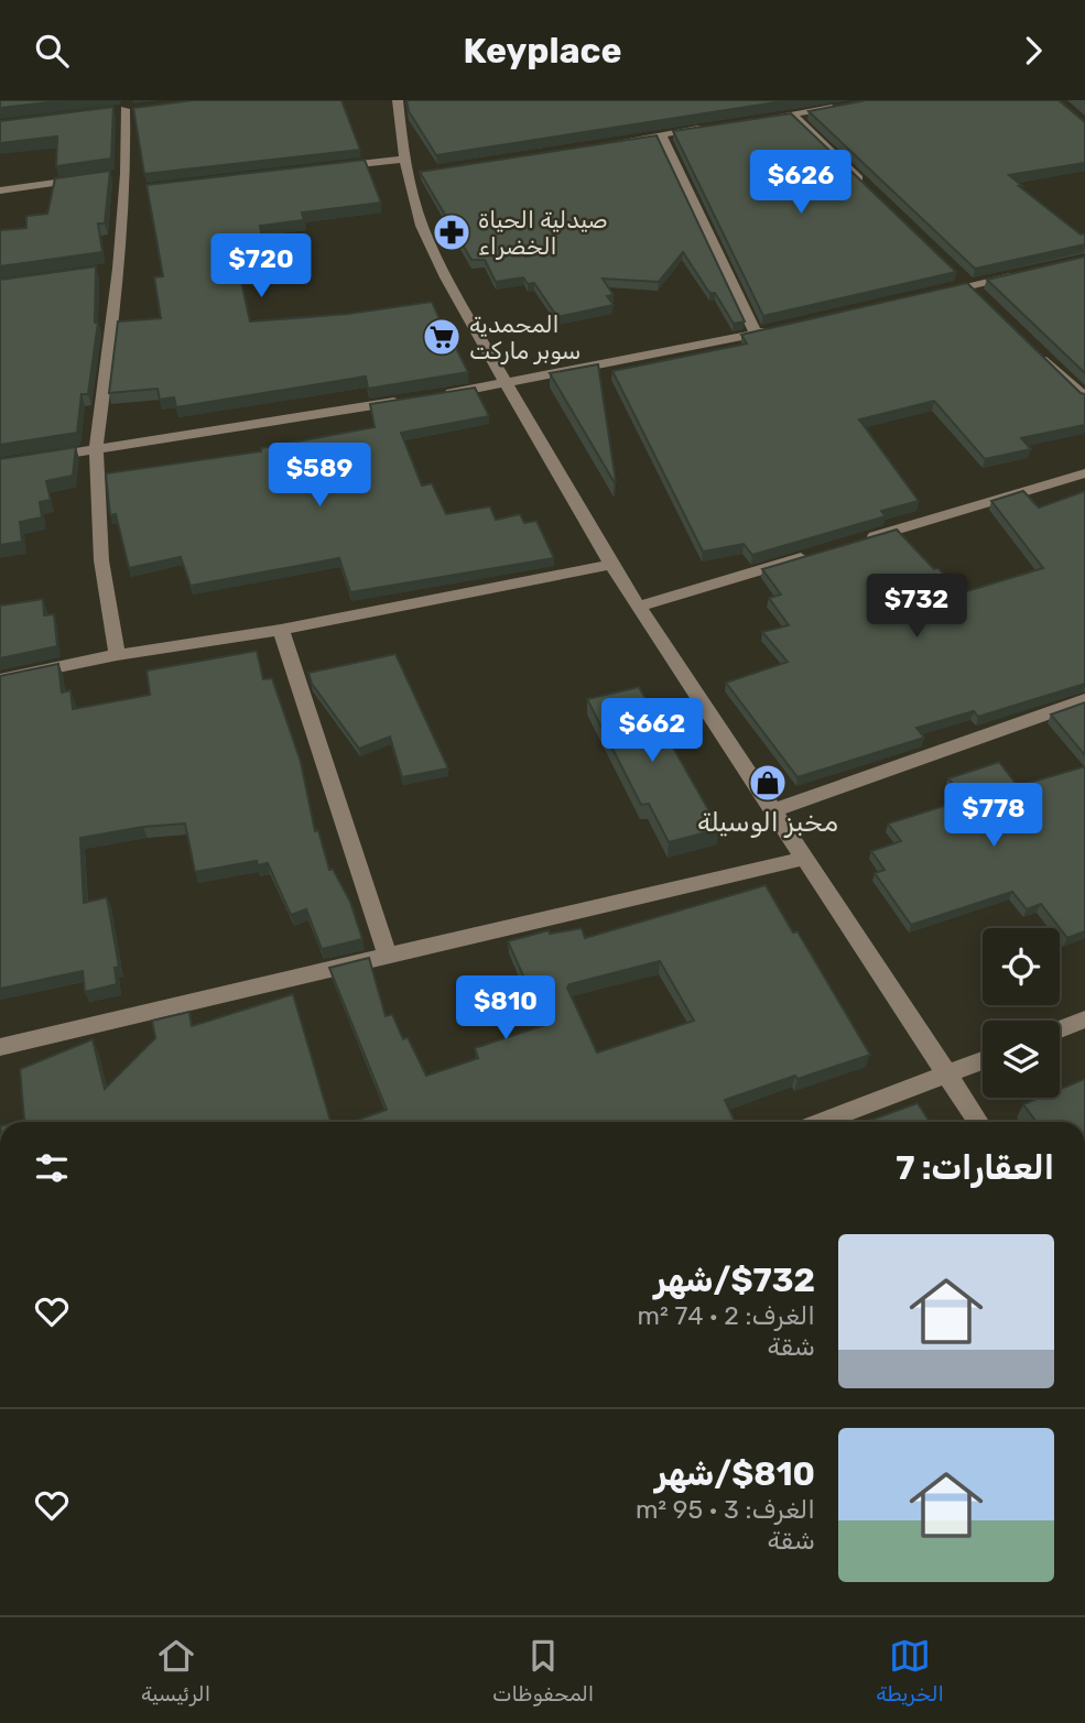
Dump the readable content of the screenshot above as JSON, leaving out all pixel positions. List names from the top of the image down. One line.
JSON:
{"places":{"pharmacy":["صيدلية الحياة الخضراء"],"supermarket":["المحمدية سوبر ماركت"],"shop":["مخبز الوسيلة"]},"page":{"header":"Keyplace","price":["$626","$720","$589","$732","$662","$778","$810"],"heading":"العقارات: 7","list":[{"name":"$732/شهر","note":"الغرف: 2 · 74 m² · شقة"},{"name":"$810/شهر","note":"الغرف: 3 · 95 m² · شقة"}],"tabs":["الخريطة","المحفوظات","الرئيسية"]}}
